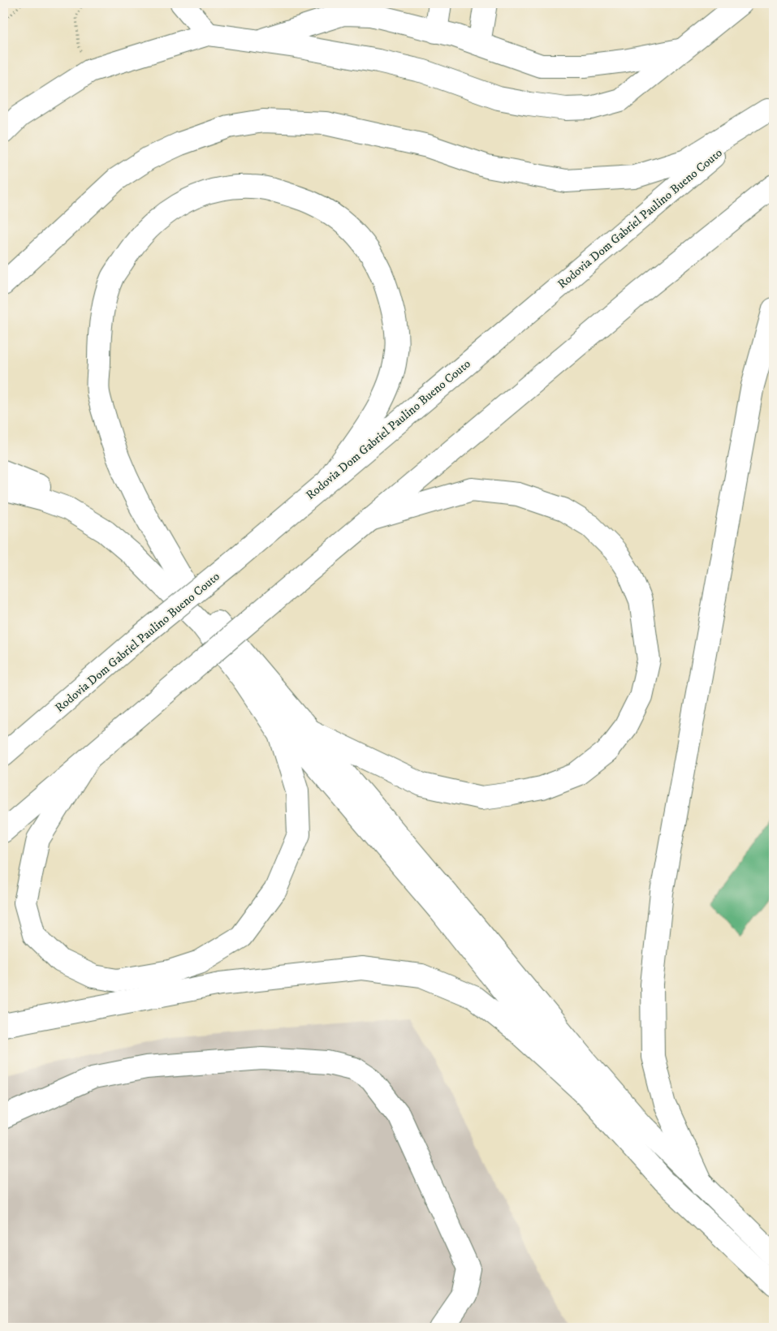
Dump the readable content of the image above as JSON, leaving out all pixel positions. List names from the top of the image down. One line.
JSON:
{"streets":{"main road":["Rodovia Dom Gabriel Paulino Bueno Couto"]}}
